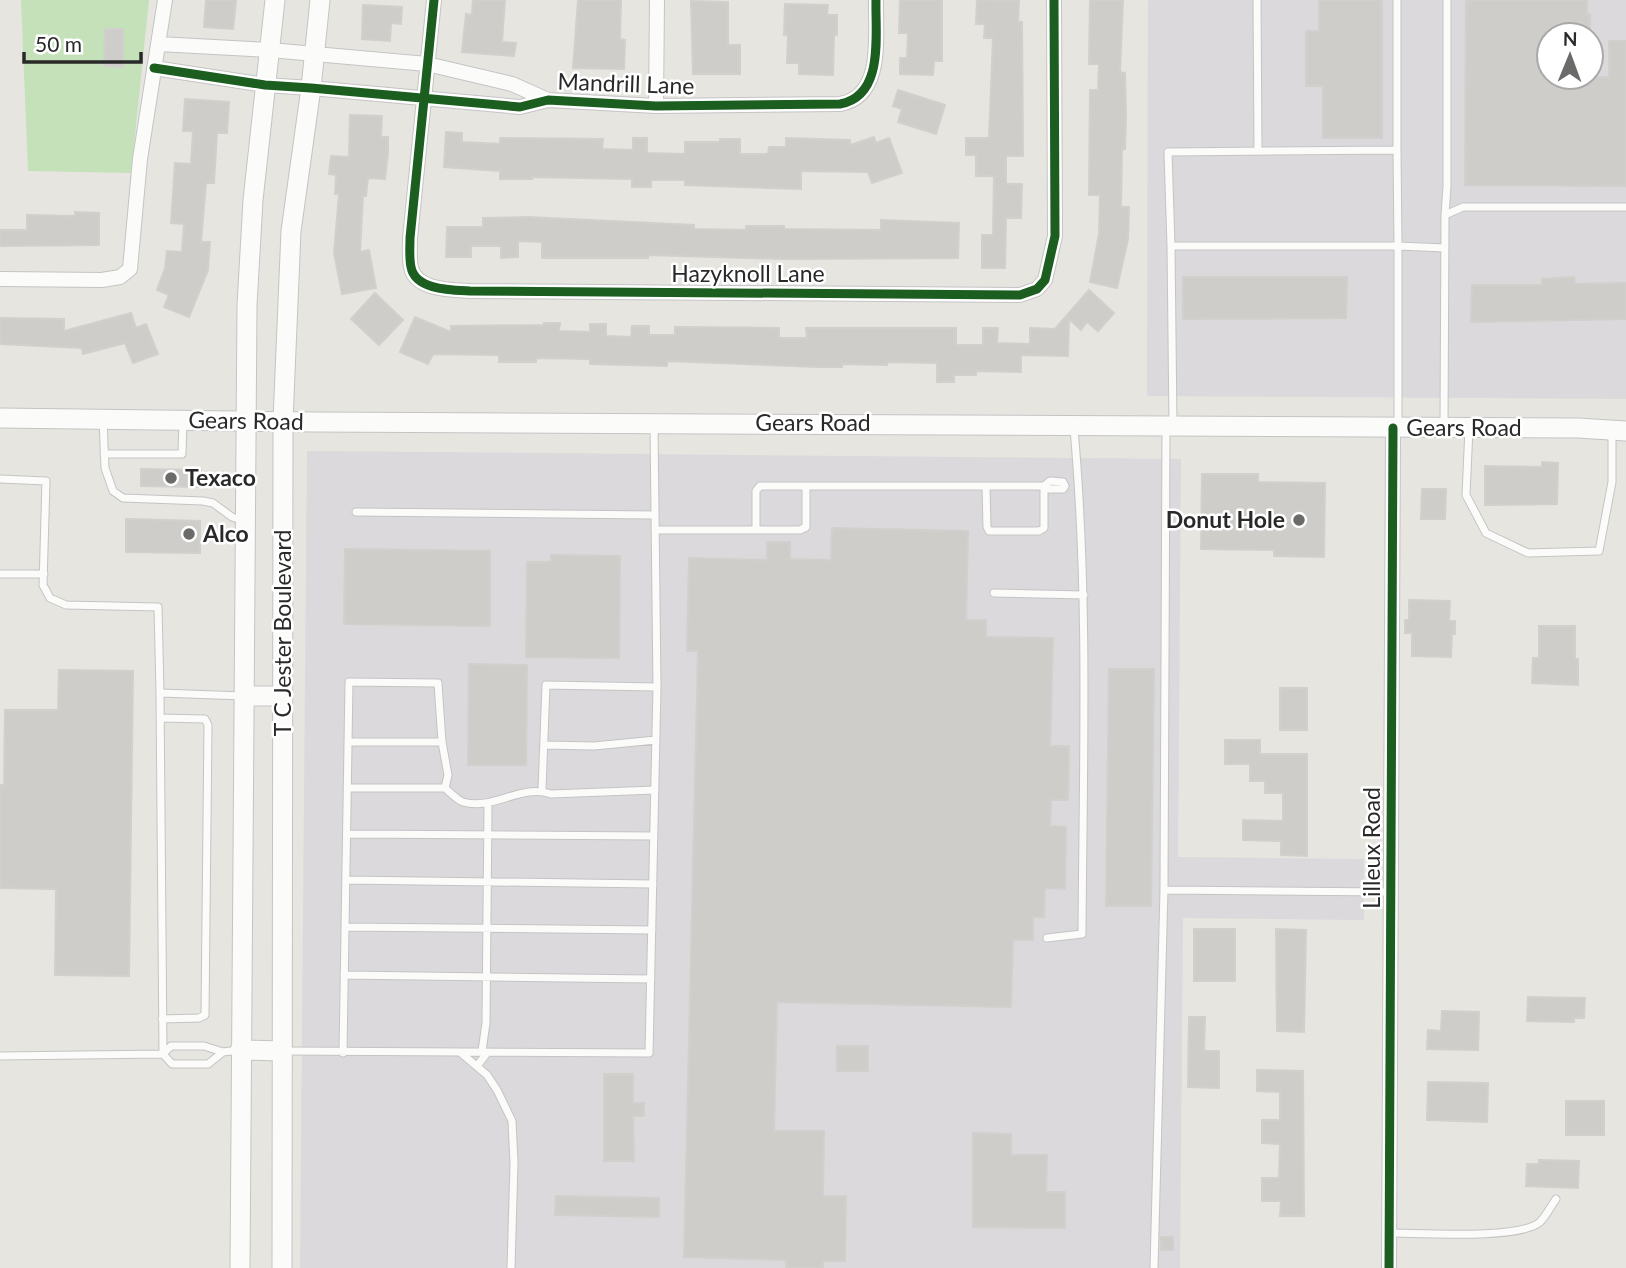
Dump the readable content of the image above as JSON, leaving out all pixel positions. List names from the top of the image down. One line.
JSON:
{"streets":{"main road":["Gears Road","T C Jester Boulevard"],"street":["Mandrill Lane","Hazyknoll Lane","Lilleux Road"]},"crossings":[["Mandrill Lane","Hazyknoll Lane"],["Mandrill Lane","T C Jester Boulevard"],["Gears Road","T C Jester Boulevard"],["Gears Road","Lilleux Road"]],"places":["Texaco","Donut Hole","Alco"],"scale_bar":"50 m","north":"top"}
